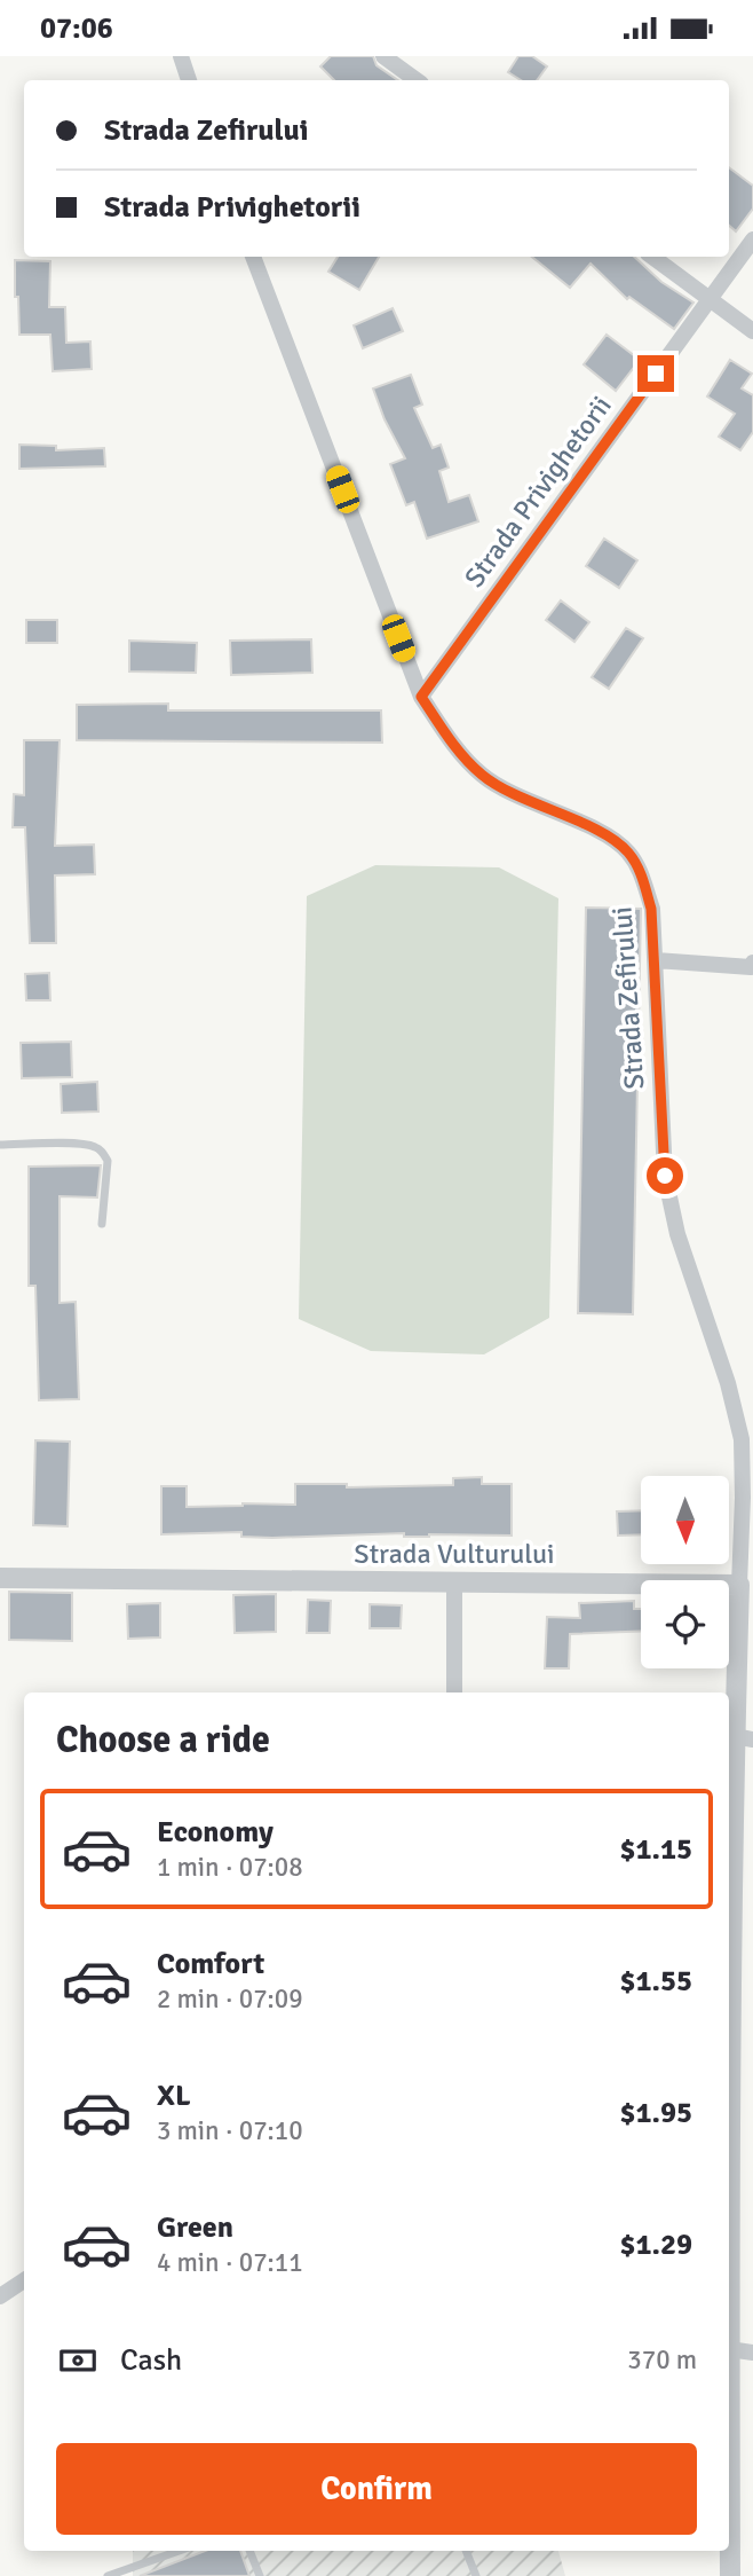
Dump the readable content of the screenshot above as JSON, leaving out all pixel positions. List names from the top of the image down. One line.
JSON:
{"streets":{"street":["Strada Privighetorii","Strada Zefirului","Strada Vulturului"]},"crossings":[["Strada Privighetorii","Strada Zefirului"],["Strada Zefirului","Strada Vulturului"]],"north":"bottom","page":{"status":"07:06","banner":["Strada Zefirului","Strada Privighetorii"],"heading":"Choose a ride","list":[{"name":"Economy","note":"1 min · 07:08","value":"$1.15"},{"name":"Comfort","note":"2 min · 07:09","value":"$1.55"},{"name":"XL","note":"3 min · 07:10","value":"$1.95"},{"name":"Green","note":"4 min · 07:11","value":"$1.29"}],"pay":["Cash","370 m"],"buttons":"Confirm"}}
